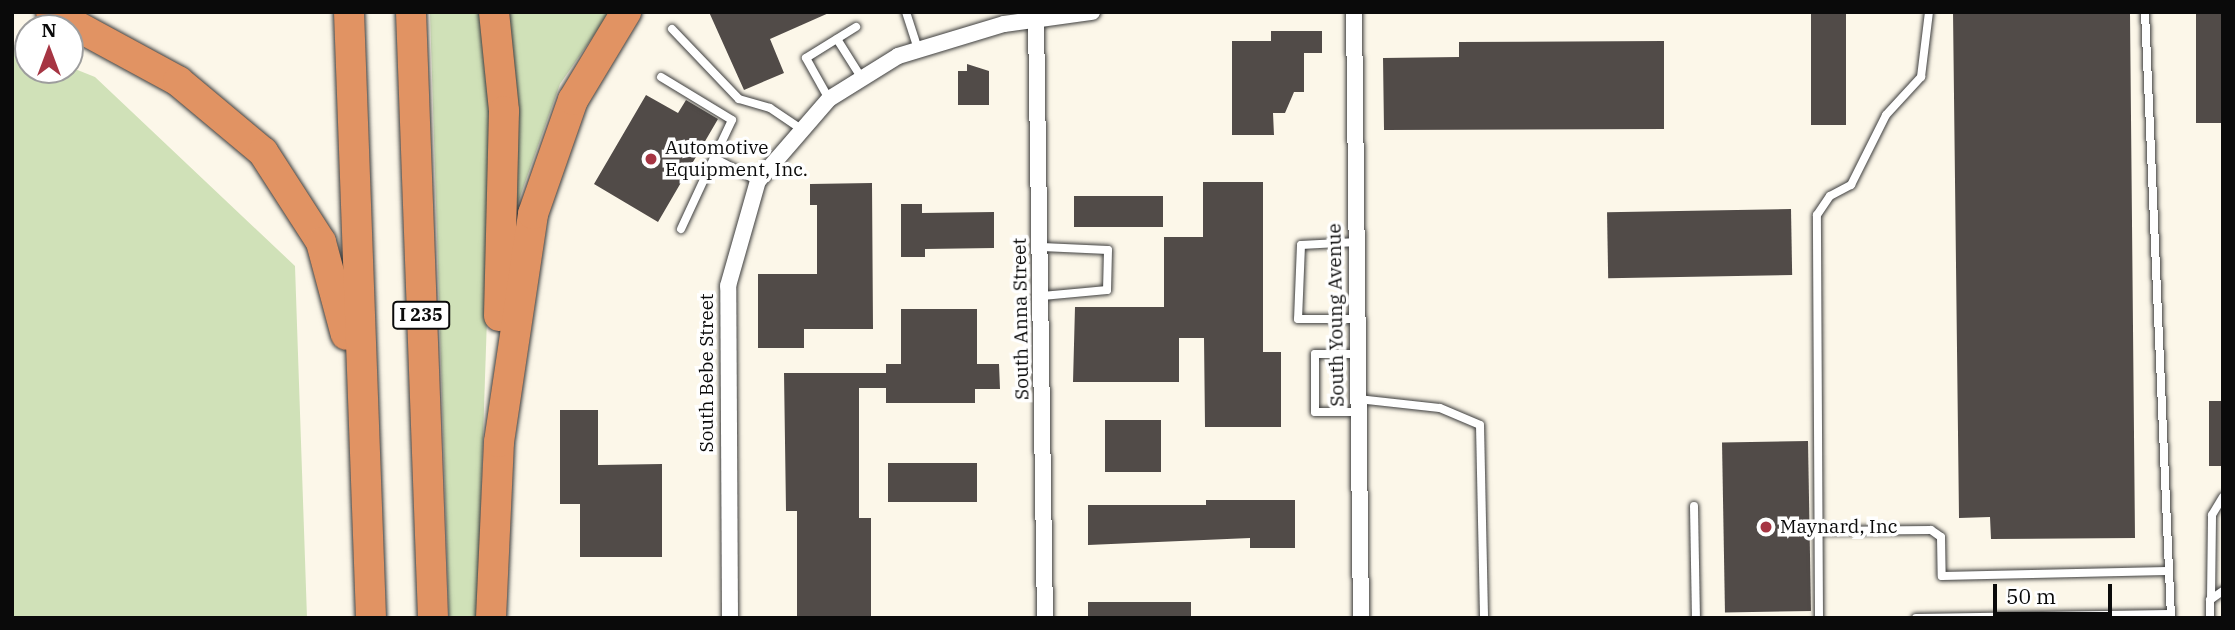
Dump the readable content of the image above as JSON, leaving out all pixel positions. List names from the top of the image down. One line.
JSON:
{"streets":{"highway":["I 235"],"street":["South Young Avenue","South Anna Street","South Bebe Street"]},"crossings":[["South Anna Street","South Bebe Street"]],"places":["Automotive Equipment, Inc.","Maynard, Inc"],"scale_bar":"50 m","north":"top"}
